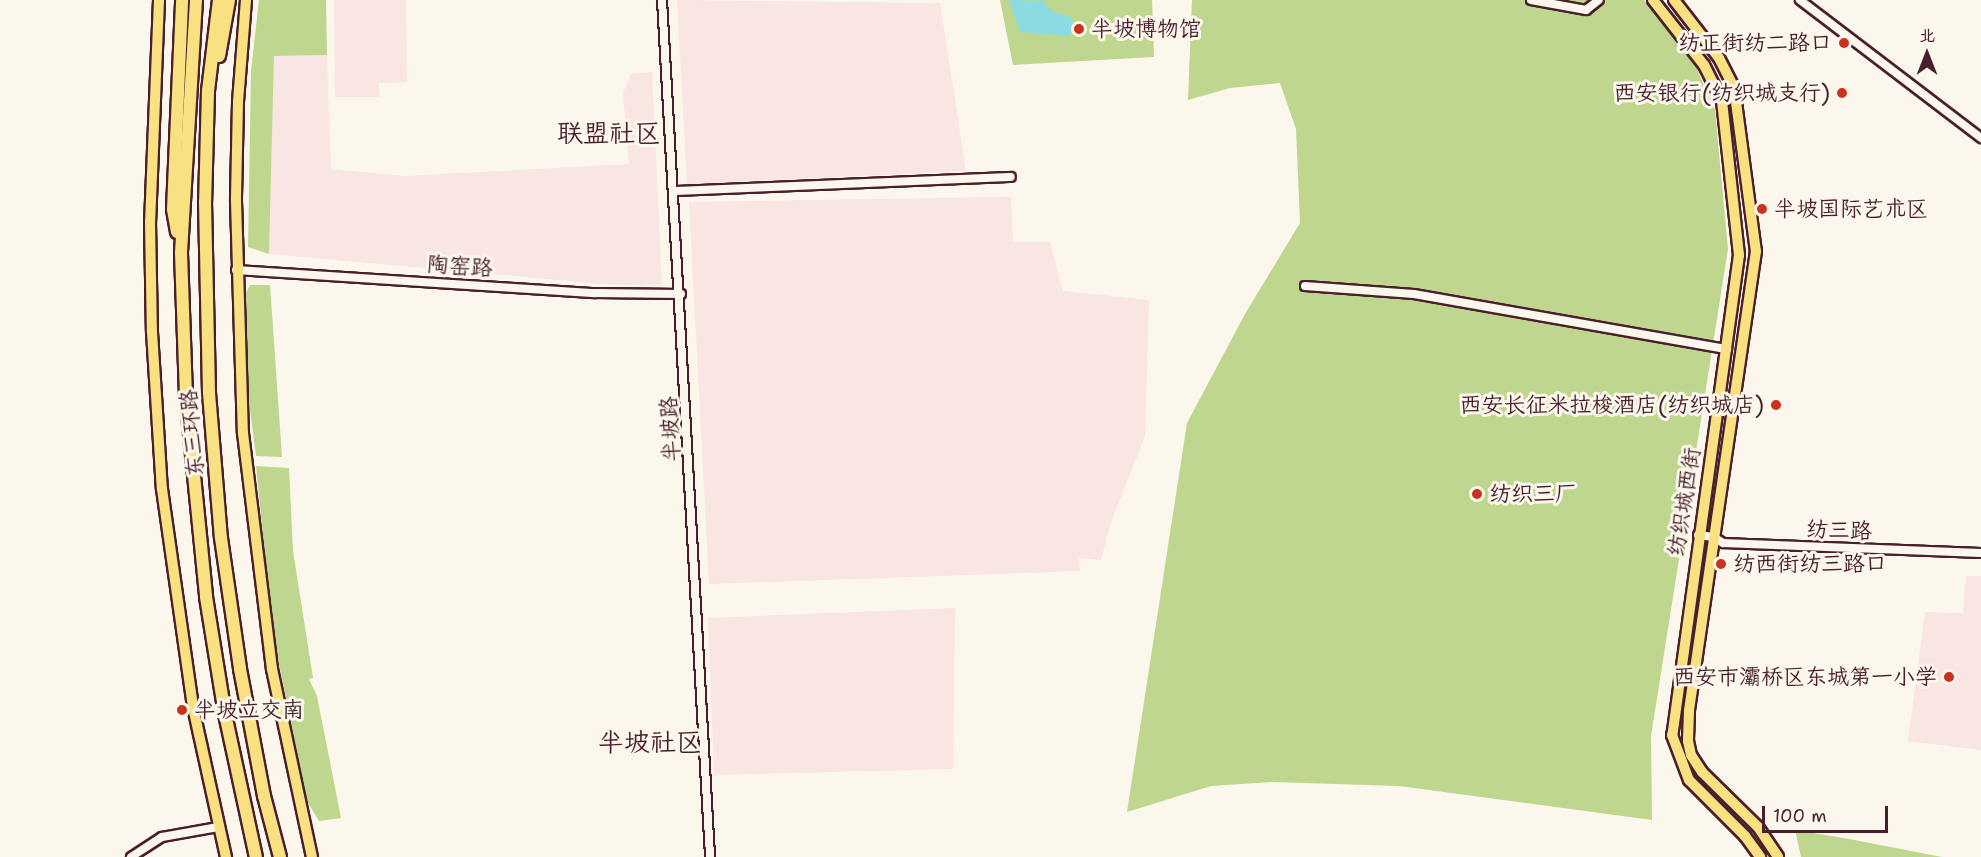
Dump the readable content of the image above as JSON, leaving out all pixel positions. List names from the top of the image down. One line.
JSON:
{"streets":{"highway":["东三环路"],"main road":["纺织城西街"],"street":["陶窑路","半坡路","纺三路"]},"crossings":[["陶窑路","半坡路"],["纺织城西街","纺三路"]],"districts":["联盟社区","半坡社区"],"places":["半坡博物馆","纺正街纺二路口","西安银行(纺织城支行)","半坡国际艺术区","西安长征米拉梭酒店(纺织城店)","纺织三厂","纺西街纺三路口","西安市灞桥区东城第一小学","半坡立交南"],"scale_bar":"100 m","north":"top"}
